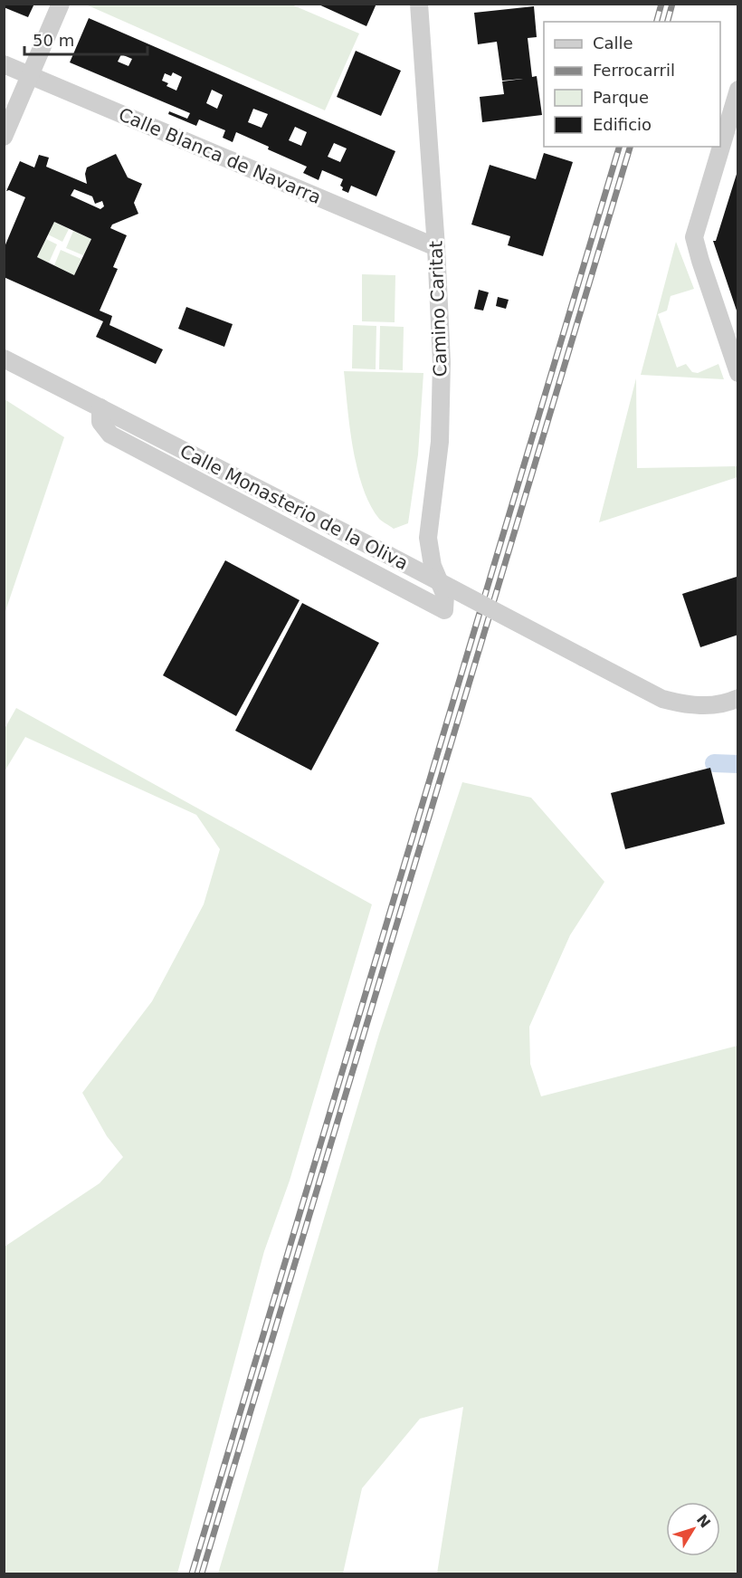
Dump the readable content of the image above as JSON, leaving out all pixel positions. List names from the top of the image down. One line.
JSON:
{"streets":{"street":["Calle Blanca de Navarra","Camino Caritat","Calle Monasterio de la Oliva"]},"crossings":[["Calle Blanca de Navarra","Camino Caritat"],["Camino Caritat","Calle Monasterio de la Oliva"]],"legend":["Calle","Ferrocarril","Parque","Edificio"],"scale_bar":"50 m","north":"top right"}
